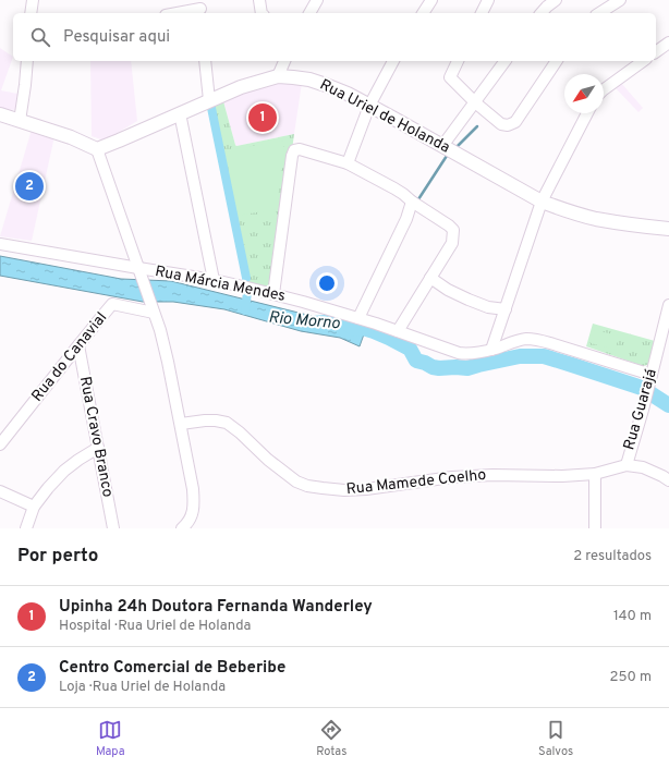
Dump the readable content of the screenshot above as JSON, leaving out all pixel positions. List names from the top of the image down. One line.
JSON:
{"streets":{"main road":["Rua Uriel de Holanda"],"street":["Rua Márcia Mendes","Rua do Canavial","Rua Guarajá","Rua Cravo Branco","Rua Mamede Coelho"]},"crossings":[["Rua Márcia Mendes","Rua Guarajá"],["Rua do Canavial","Rua Cravo Branco"],["Rua Guarajá","Rua Mamede Coelho"]],"water":["Rio Morno"],"north":"bottom left","page":{"search":"Pesquisar aqui","pins":["1","2"],"heading":["Por perto","2 resultados"],"list":[{"mark":"1","name":"Upinha 24h Doutora Fernanda Wanderley","note":"Hospital · Rua Uriel de Holanda","value":"140 m"},{"mark":"2","name":"Centro Comercial de Beberibe","note":"Loja · Rua Uriel de Holanda","value":"250 m"}],"nav":["Mapa","Rotas","Salvos"]}}
